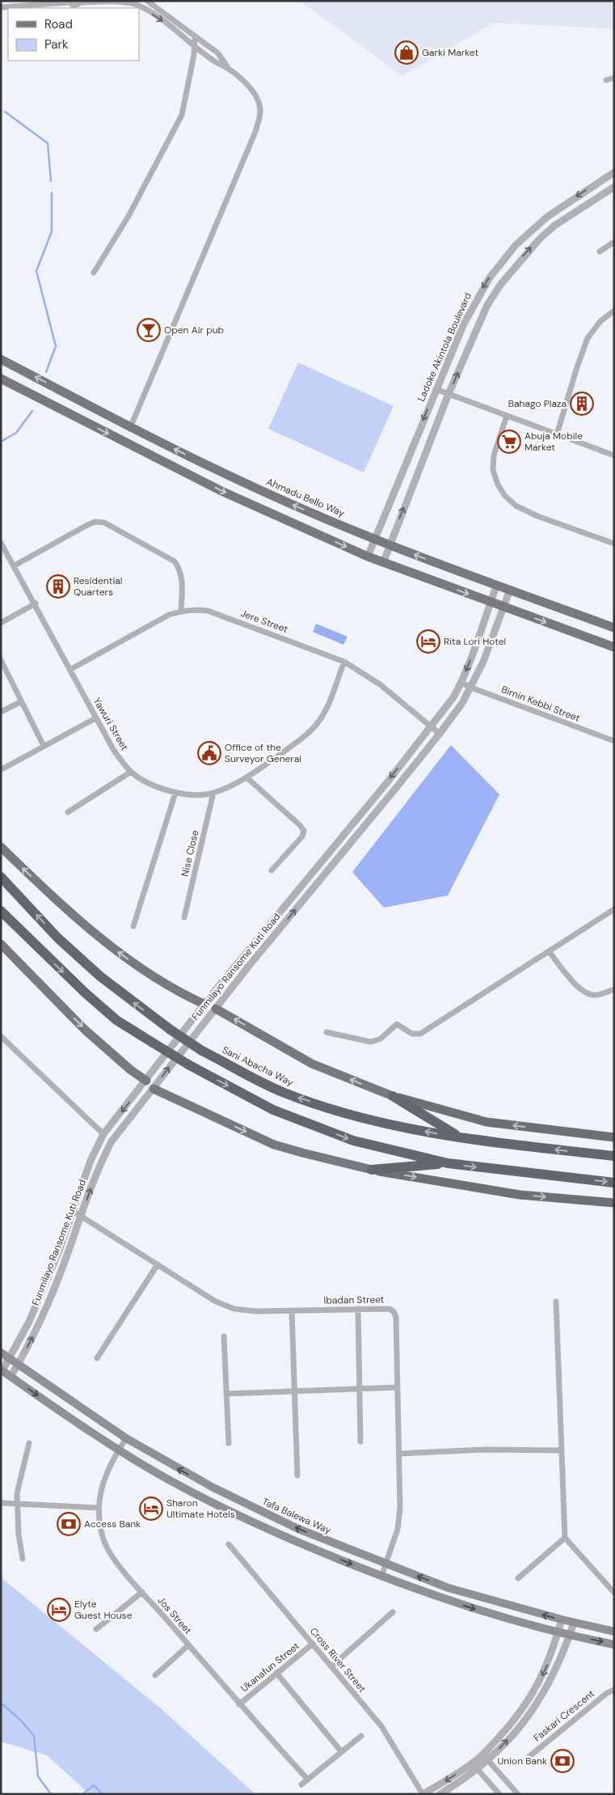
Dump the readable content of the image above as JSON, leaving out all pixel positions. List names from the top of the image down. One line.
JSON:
{"streets":{"highway":["Sani Abacha Way"],"main road":["Ahmadu Bello Way","Tafa Balewa Way"],"street":["Ladoke Akintola Boulevard","Jere Street","Birnin Kebbi Street","Yawuri Street","Nise Close","Funmilayo Ransome Kuti Road","Ibadan Street","Jos Street","Cross River Street","Ukanafun Street","Faskari Crescent"]},"crossings":[["Ladoke Akintola Boulevard","Ahmadu Bello Way"],["Ahmadu Bello Way","Funmilayo Ransome Kuti Road"],["Jere Street","Yawuri Street"],["Jere Street","Funmilayo Ransome Kuti Road"],["Birnin Kebbi Street","Funmilayo Ransome Kuti Road"],["Yawuri Street","Nise Close"],["Funmilayo Ransome Kuti Road","Ibadan Street"],["Funmilayo Ransome Kuti Road","Tafa Balewa Way"],["Ibadan Street","Tafa Balewa Way"],["Tafa Balewa Way","Jos Street"],["Jos Street","Ukanafun Street"],["Cross River Street","Ukanafun Street"]],"places":{"shop":["Garki Market"],"bar":["Open Air pub"],"building":["Bahago Plaza","Residential Quarters"],"supermarket":["Abuja Mobile Market"],"hotel":["Rita Lori Hotel","Sharon Ultimate Hotels","Elyte Guest House"],"public building":["Office of the Surveyor General"],"bank":["Access Bank","Union Bank"]},"legend":["Road","Park"]}
